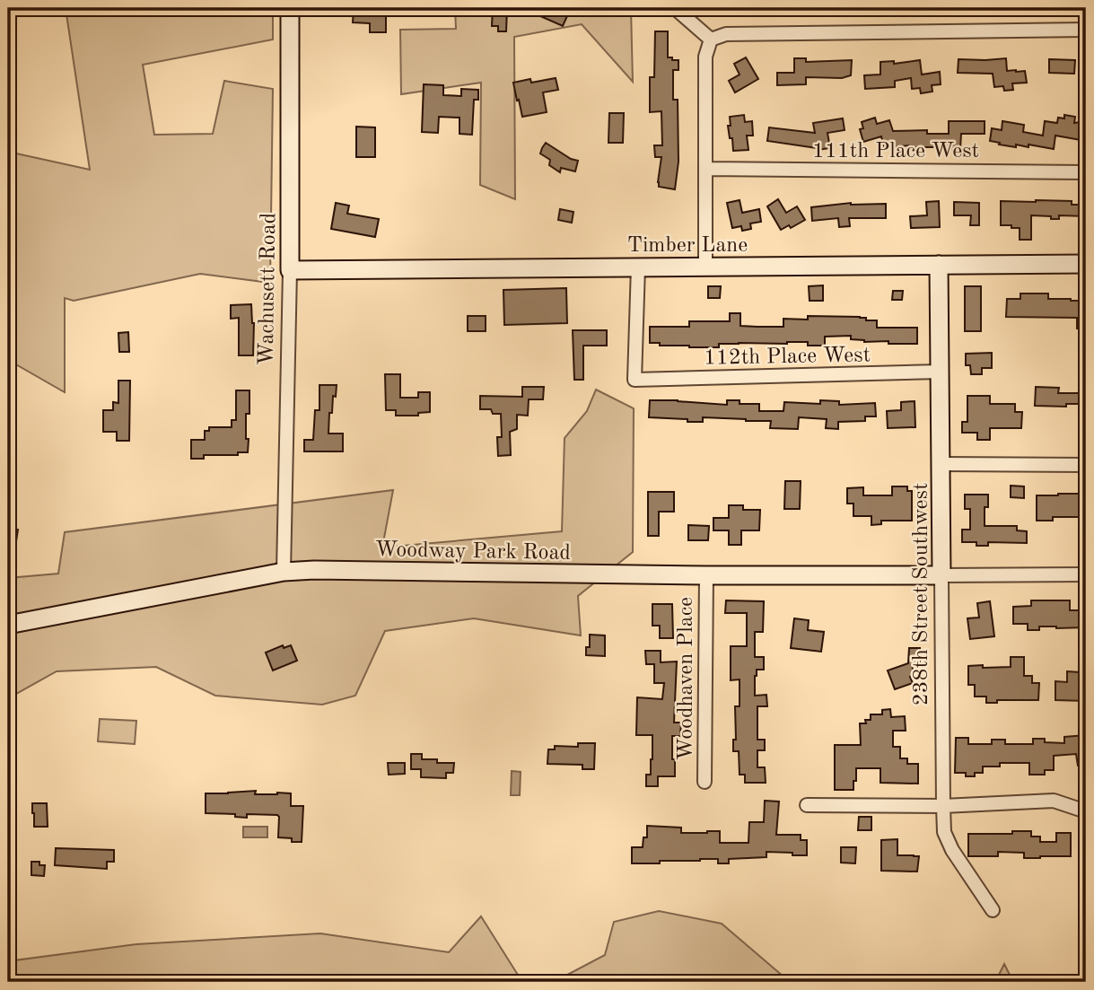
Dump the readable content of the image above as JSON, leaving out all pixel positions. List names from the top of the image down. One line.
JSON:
{"streets":{"street":["111th Place West","Timber Lane","Wachusett Road","112th Place West","Woodway Park Road","238th Street Southwest","Woodhaven Place"]},"crossings":[["Timber Lane","Wachusett Road"],["Timber Lane","112th Place West"],["Timber Lane","238th Street Southwest"],["Wachusett Road","Woodway Park Road"],["112th Place West","238th Street Southwest"],["Woodway Park Road","238th Street Southwest"],["Woodway Park Road","Woodhaven Place"]]}
